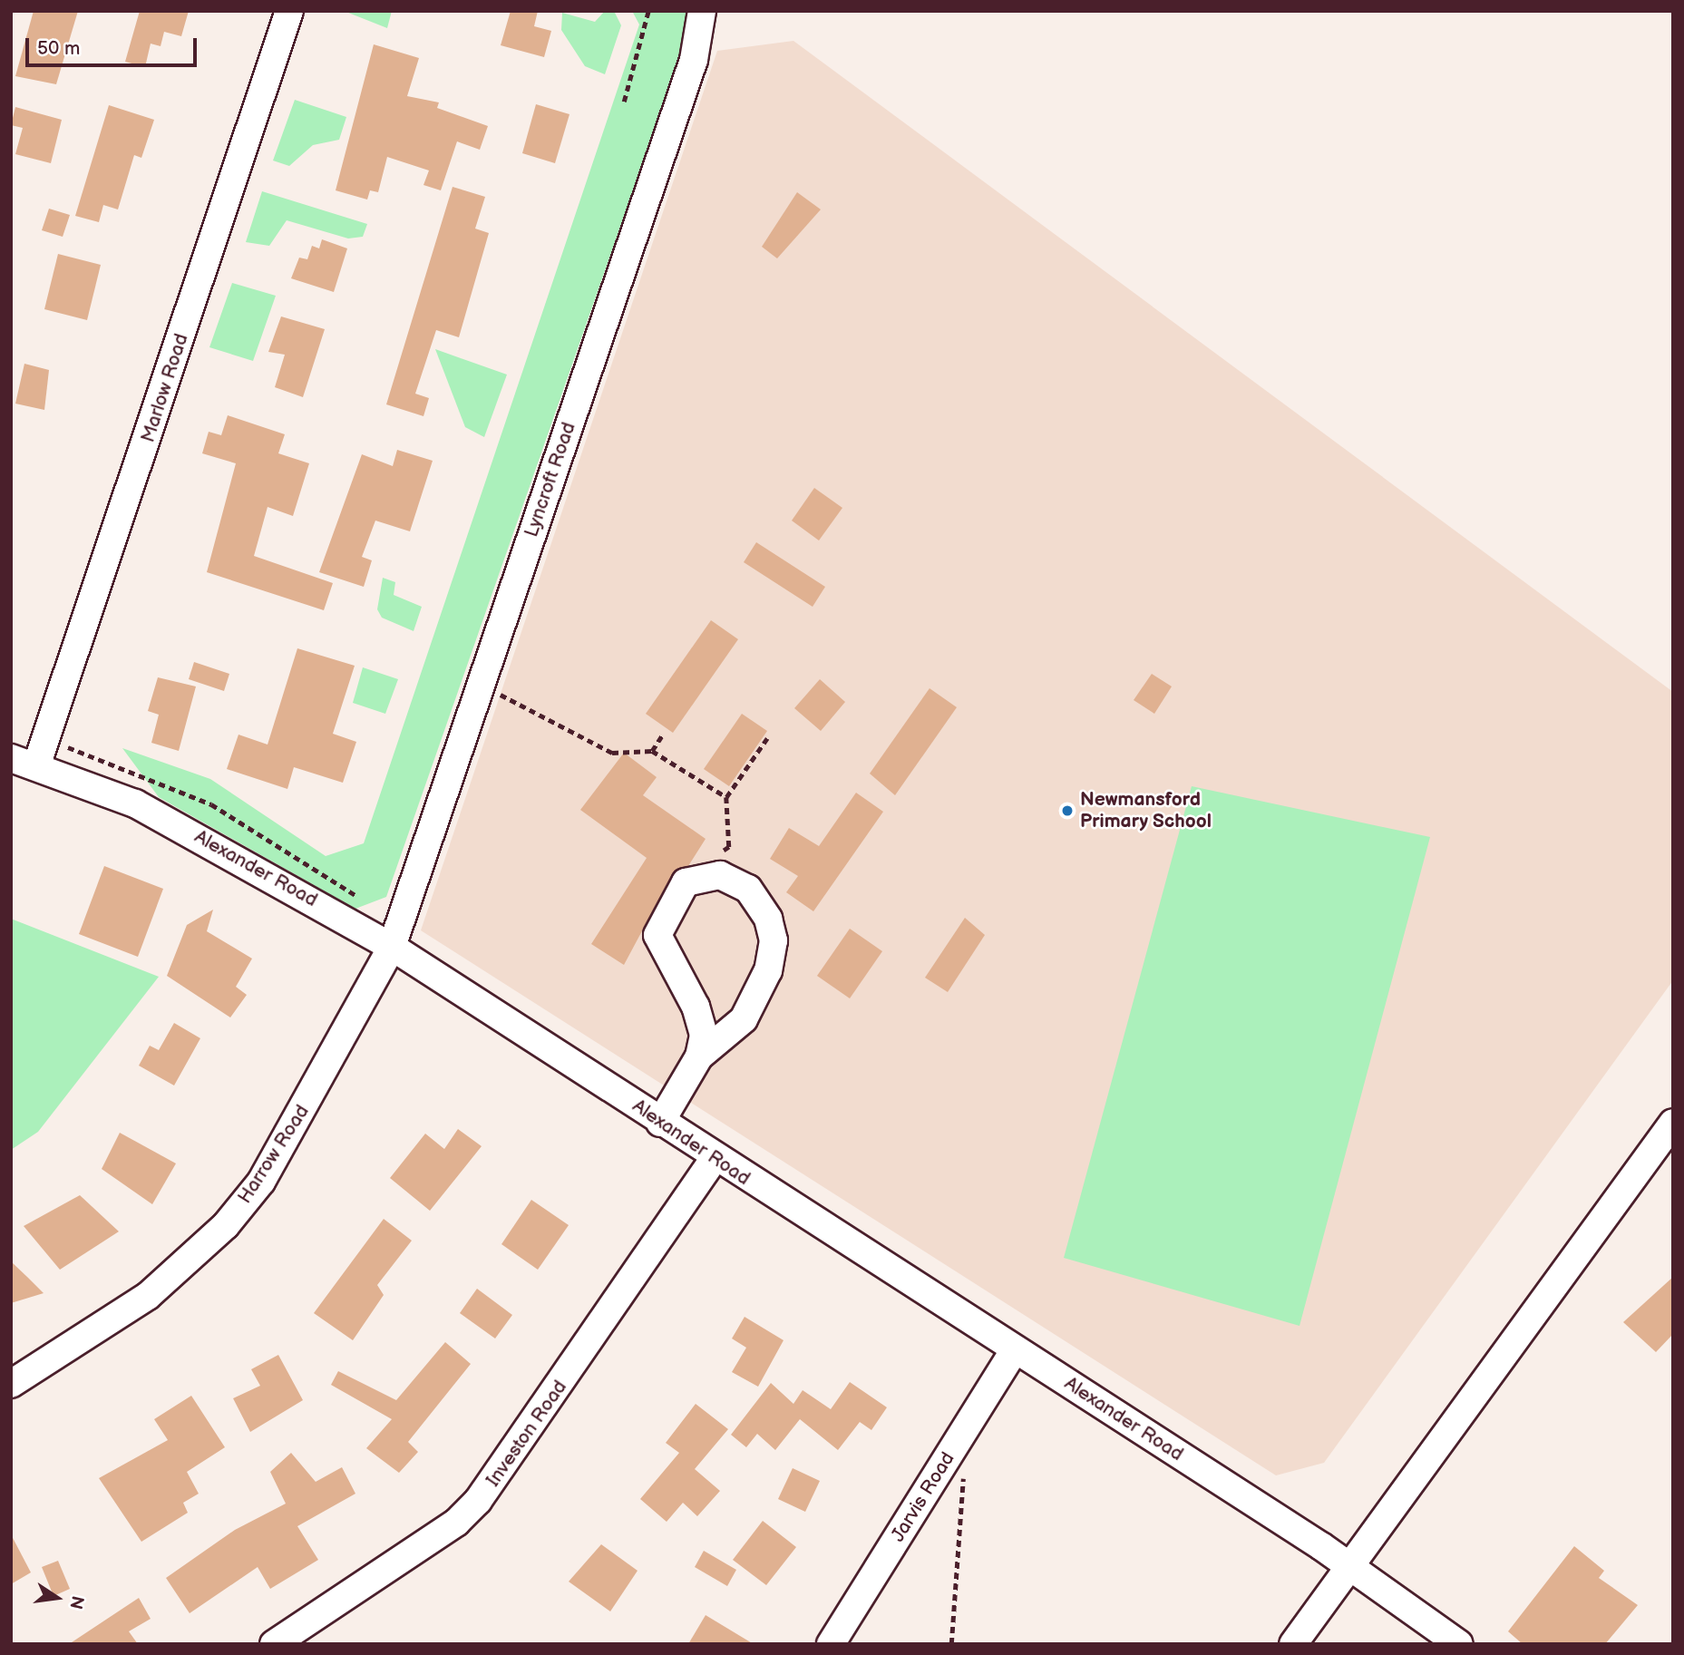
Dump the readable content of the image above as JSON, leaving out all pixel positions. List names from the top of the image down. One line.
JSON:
{"streets":{"street":["Marlow Road","Lyncroft Road","Alexander Road","Harrow Road","Investon Road","Jarvis Road"]},"crossings":[["Marlow Road","Alexander Road"],["Lyncroft Road","Alexander Road"],["Lyncroft Road","Harrow Road"],["Alexander Road","Harrow Road"],["Alexander Road","Investon Road"],["Alexander Road","Jarvis Road"]],"places":["Newmansford Primary School"],"scale_bar":"50 m","north":"right"}
